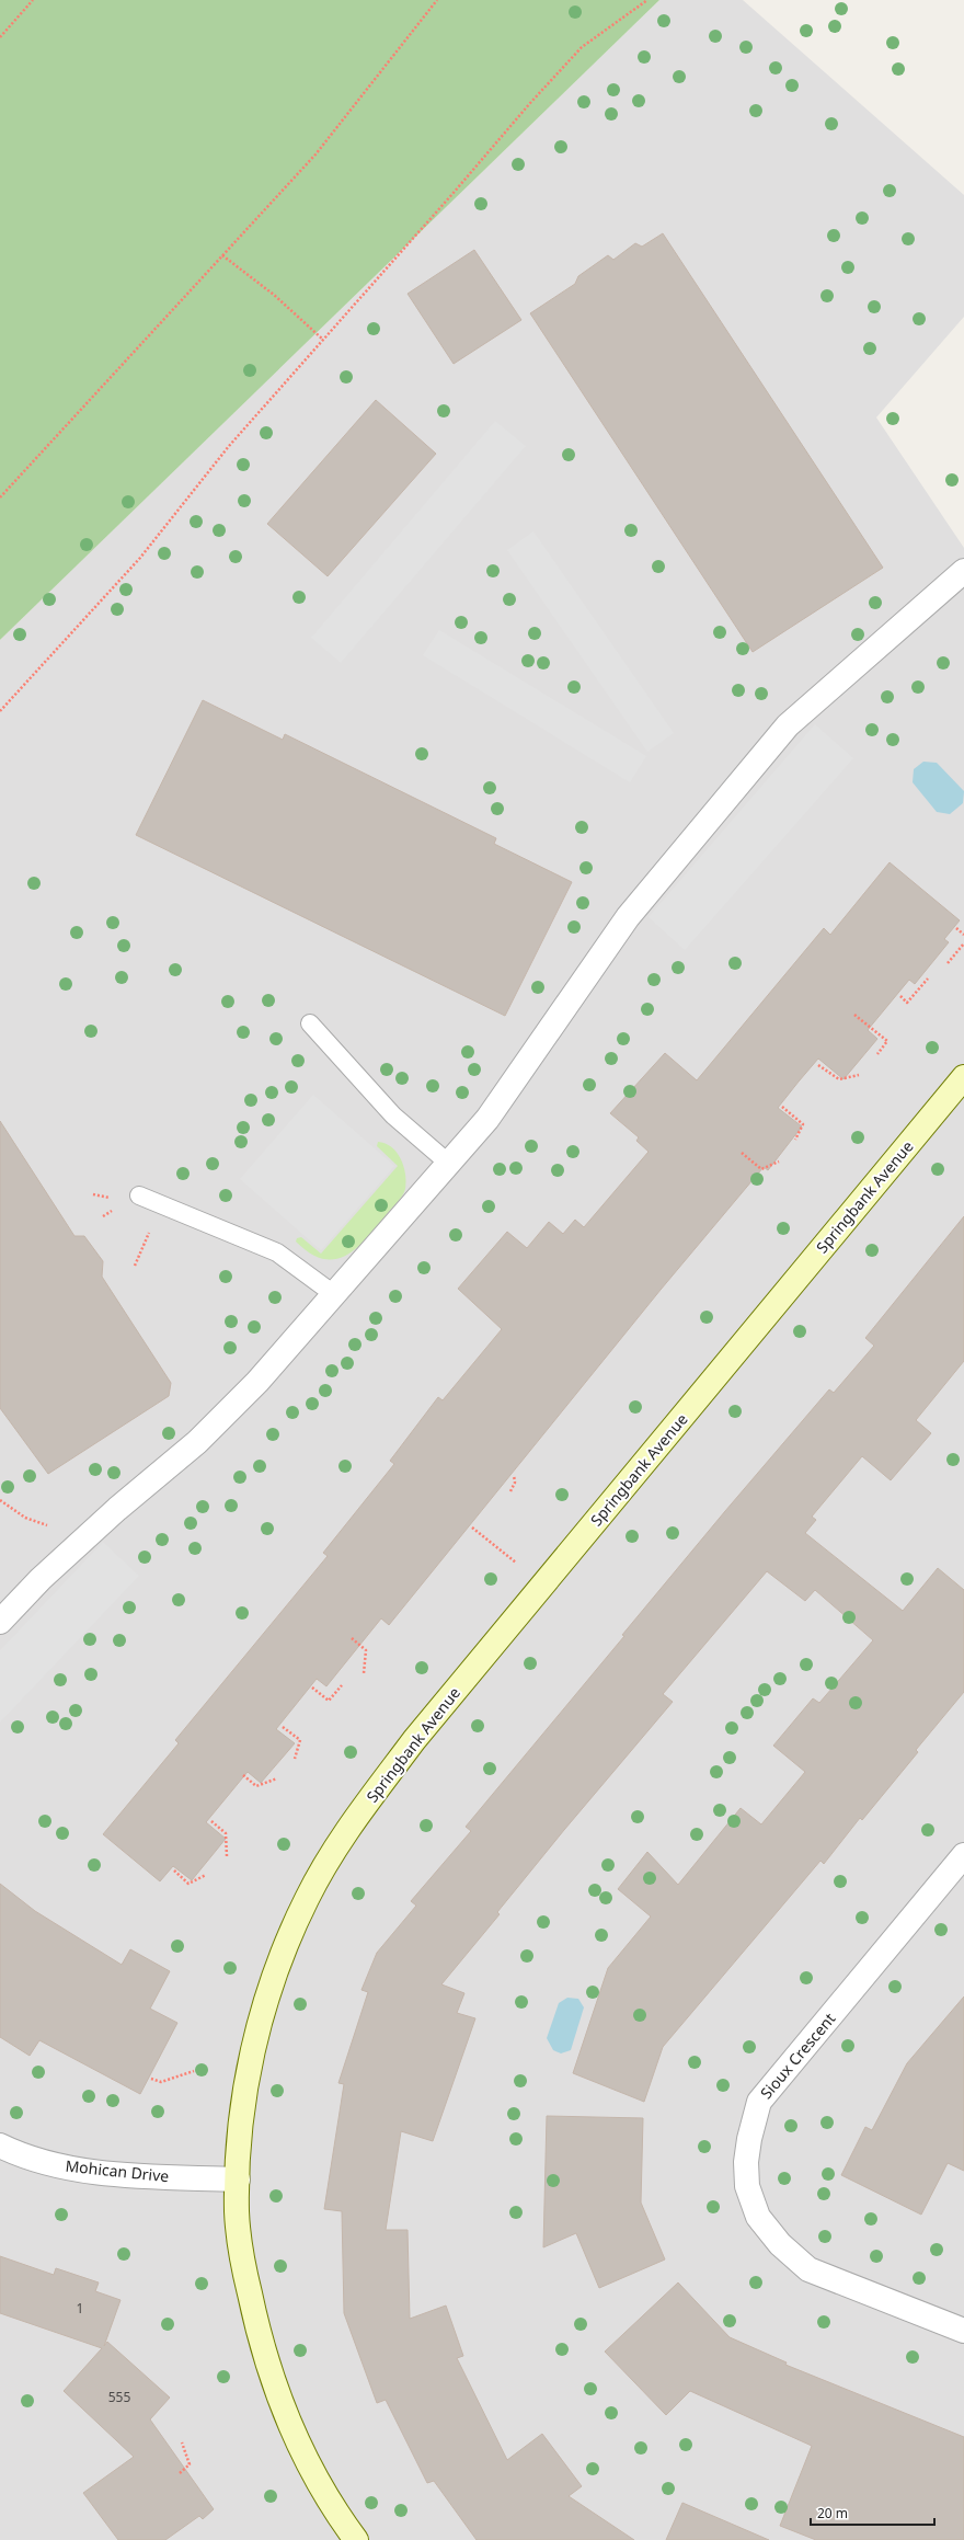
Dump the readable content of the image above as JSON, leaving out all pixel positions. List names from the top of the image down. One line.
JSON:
{"streets":{"main road":["Springbank Avenue"],"street":["Sioux Crescent","Mohican Drive"]},"crossings":[["Springbank Avenue","Mohican Drive"]],"house_numbers":["1","555"],"scale_bar":"20 m"}
